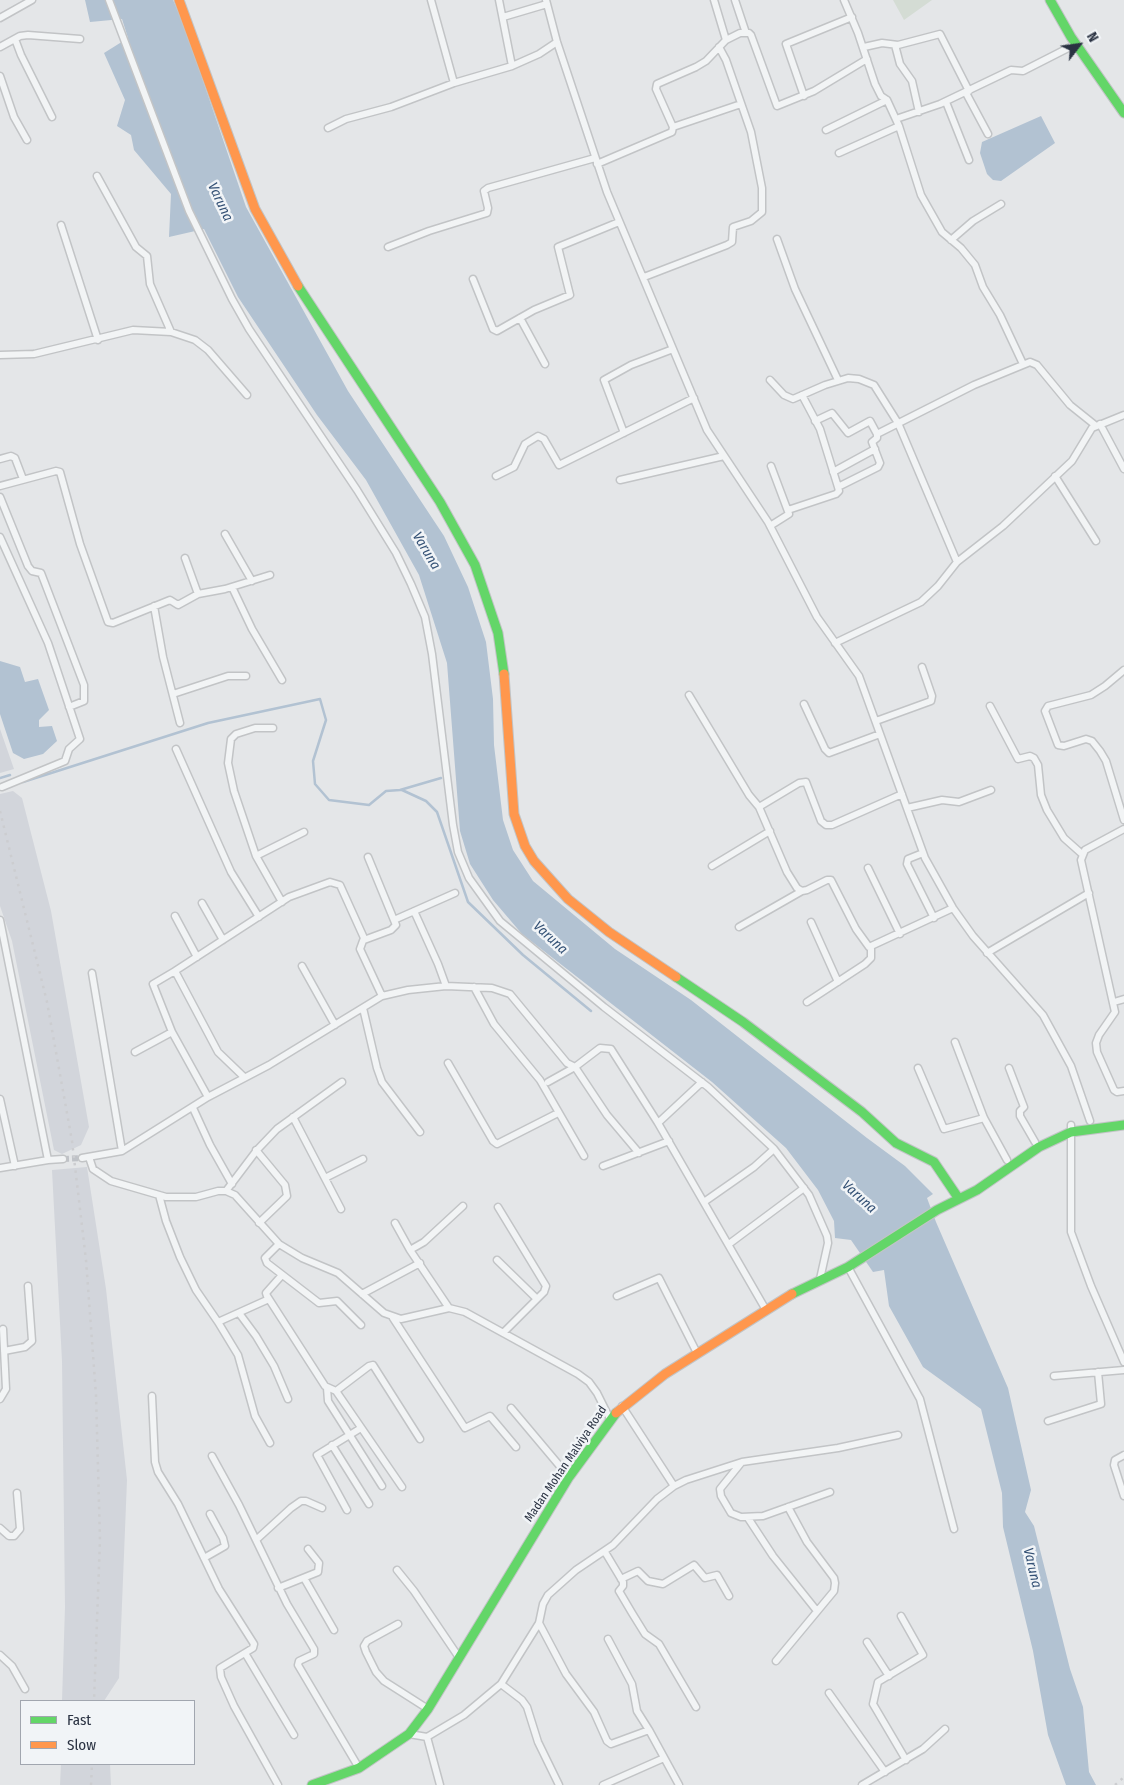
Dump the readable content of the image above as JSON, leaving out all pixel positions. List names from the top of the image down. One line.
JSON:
{"streets":{"main road":["Madan Mohan Malviya Road"]},"water":["Varuna"],"legend":["Fast","Slow"],"north":"top right"}
